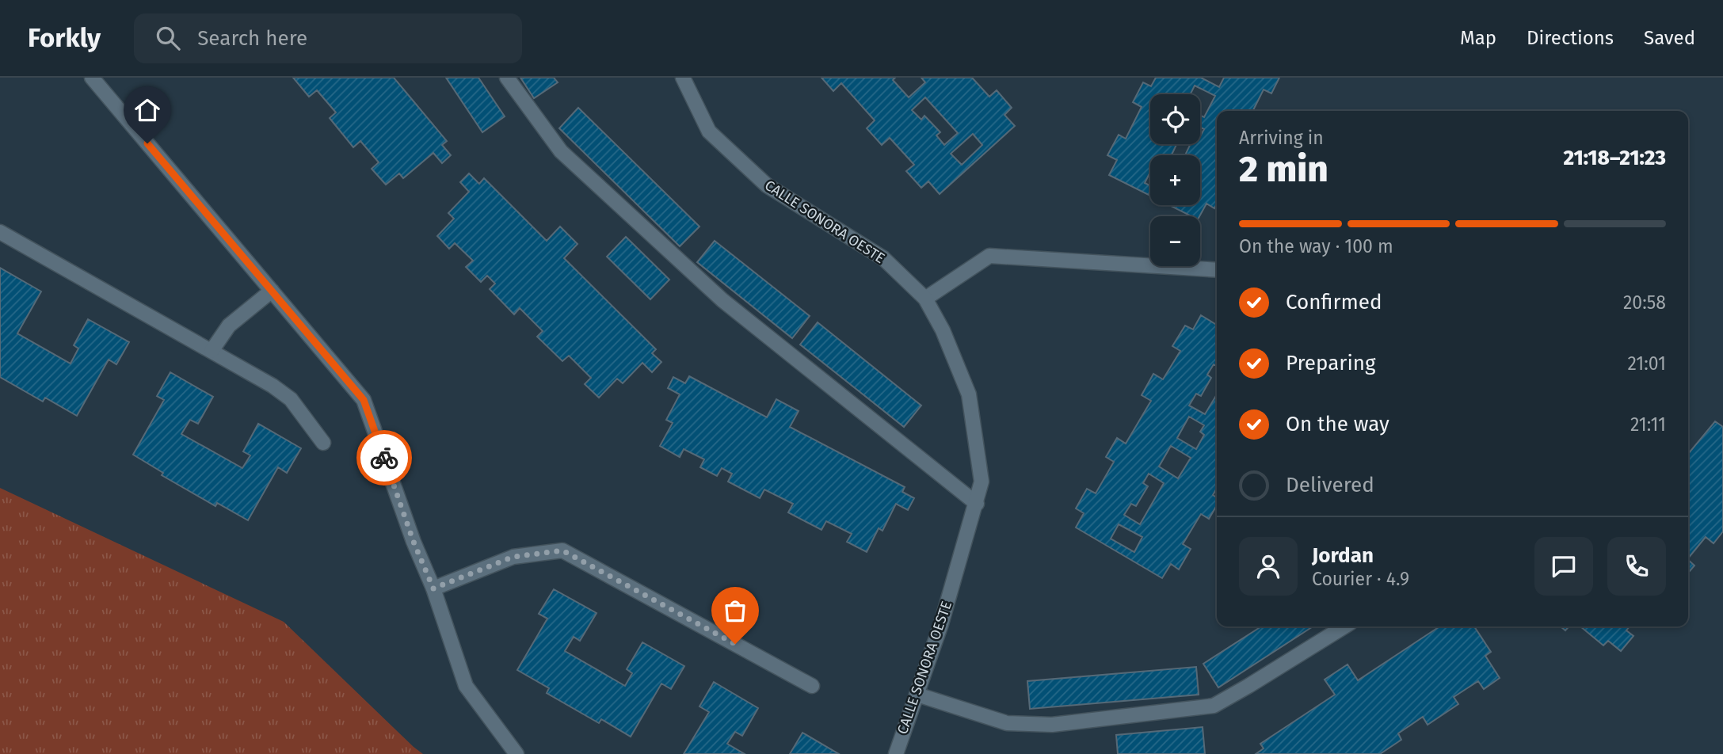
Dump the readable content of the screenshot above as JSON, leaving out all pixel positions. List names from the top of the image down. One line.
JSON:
{"streets":{"street":["CALLE SONORA OESTE"]},"page":{"header":"Forkly","search":"Search here","nav":["Map","Directions","Saved"],"map_buttons":["+","−"],"heading":["2 min","Arriving in","21:18–21:23"],"panel":["Jordan","Courier · 4.9"],"bar":"On the way · 100 m","list":[["Confirmed","20:58"],["Preparing","21:01"],["On the way","21:11"],"Delivered"]}}
